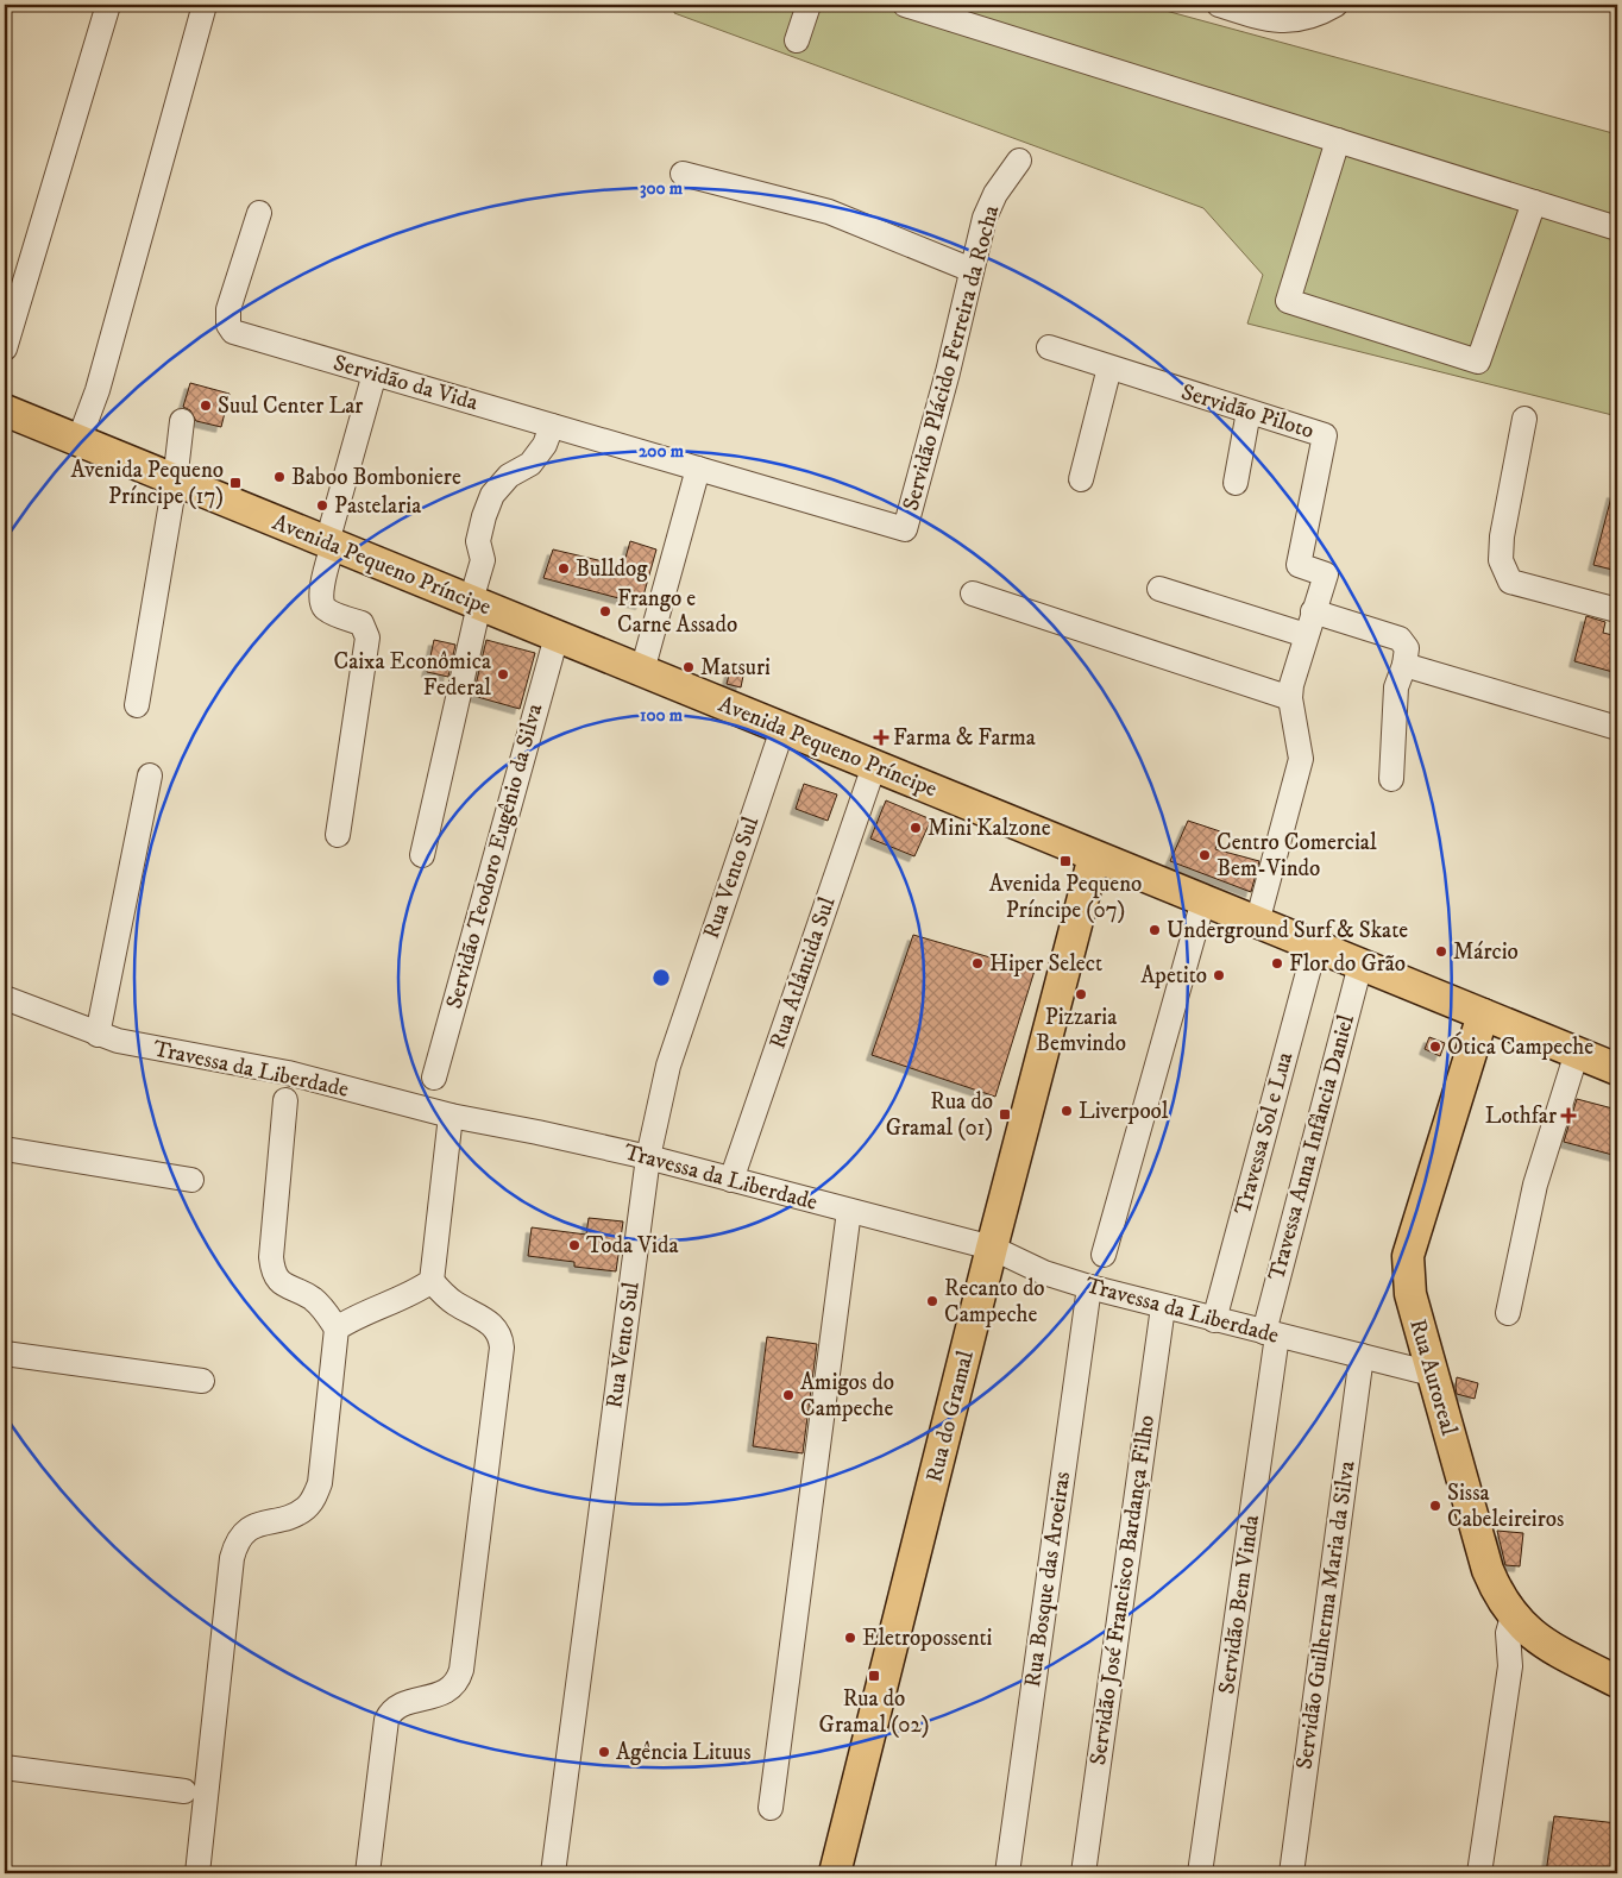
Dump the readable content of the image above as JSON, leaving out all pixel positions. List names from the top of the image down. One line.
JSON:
{"streets":{"main road":["Avenida Pequeno Príncipe","Rua Auroreal","Rua do Gramal"],"street":["Servidão Plácido Ferreira da Rocha","Servidão da Vida","Servidão Piloto","Servidão Teodoro Eugênio da Silva","Rua Vento Sul","Rua Atlântida Sul","Travessa da Liberdade","Travessa Sol e Lua","Travessa Anna Infância Daniel","Rua Bosque das Aroeiras","Servidão José Francisco Bardança Filho","Servidão Bem Vinda","Servidão Guilherma Maria da Silva"]},"crossings":[["Servidão Plácido Ferreira da Rocha","Servidão da Vida"],["Servidão Piloto","Avenida Pequeno Príncipe"],["Avenida Pequeno Príncipe","Servidão Teodoro Eugênio da Silva"],["Avenida Pequeno Príncipe","Rua Vento Sul"],["Avenida Pequeno Príncipe","Rua Atlântida Sul"],["Avenida Pequeno Príncipe","Travessa Sol e Lua"],["Avenida Pequeno Príncipe","Travessa Anna Infância Daniel"],["Avenida Pequeno Príncipe","Rua Auroreal"],["Avenida Pequeno Príncipe","Rua do Gramal"],["Rua Vento Sul","Travessa da Liberdade"],["Rua Atlântida Sul","Travessa da Liberdade"],["Travessa da Liberdade","Travessa Sol e Lua"],["Travessa da Liberdade","Travessa Anna Infância Daniel"],["Travessa da Liberdade","Rua Auroreal"],["Travessa da Liberdade","Rua do Gramal"],["Travessa da Liberdade","Rua Bosque das Aroeiras"],["Travessa da Liberdade","Servidão José Francisco Bardança Filho"],["Travessa da Liberdade","Servidão Bem Vinda"],["Travessa da Liberdade","Servidão Guilherma Maria da Silva"],["Travessa Anna Infância Daniel","Servidão Bem Vinda"]],"places":{"other":["Suul Center Lar","Baboo Bomboniere","Pastelaria","Bulldog","Frango e Carne Assado","Matsuri","Caixa Econômica Federal","Mini Kalzone","Centro Comercial Bem-Vindo","Underground Surf & Skate","Márcio","Hiper Select","Flor do Grão","Apetito","Pizzaria Bemvindo","Ótica Campeche","Liverpool","Toda Vida","Recanto do Campeche","Amigos do Campeche","Sissa Cabeleireiros","Eletropossenti","Agência Lituus"],"transit":["Avenida Pequeno Príncipe (17)","Avenida Pequeno Príncipe (07)","Rua do Gramal (01)","Rua do Gramal (02)"],"health":["Farma & Farma","Lothfar"]},"rings":["300 m","200 m","100 m"]}
